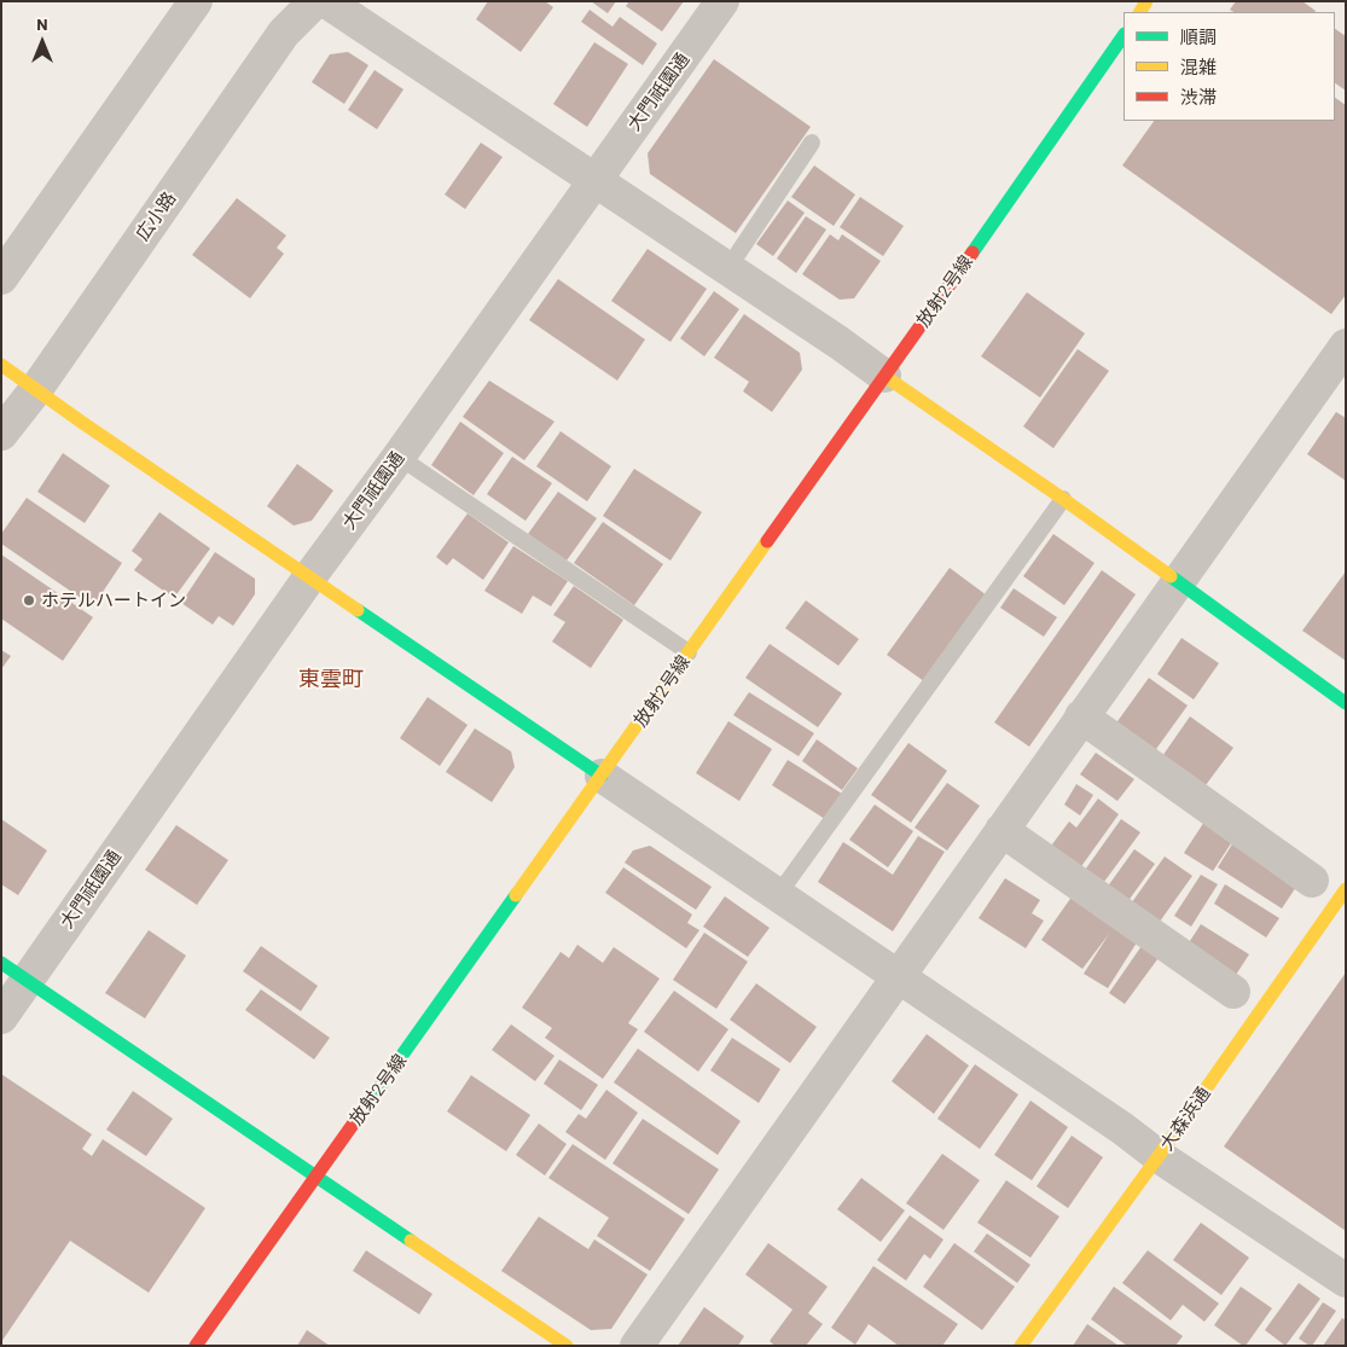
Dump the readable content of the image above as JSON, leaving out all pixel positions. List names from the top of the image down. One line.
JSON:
{"streets":{"street":["大門祇園通","広小路","放射2号線","大森浜通"]},"districts":["東雲町"],"places":["ホテルハートイン"],"legend":["順調","混雑","渋滞"],"north":"top"}
